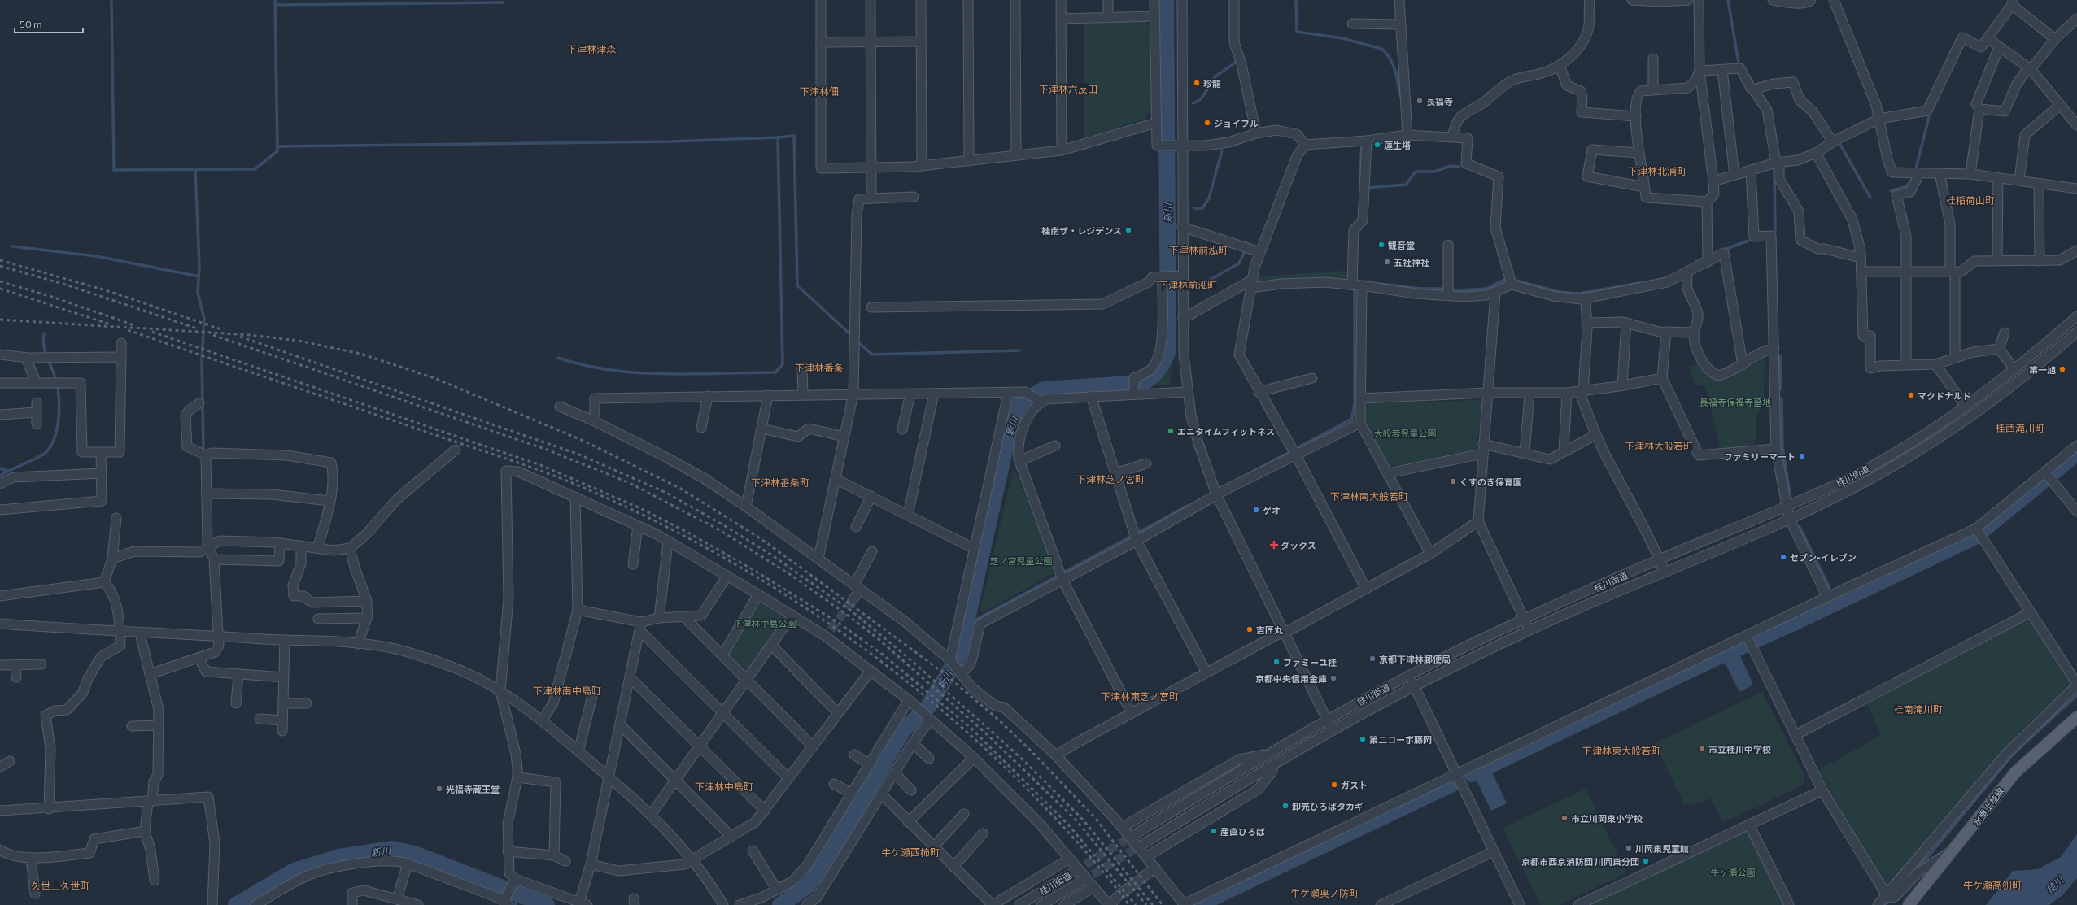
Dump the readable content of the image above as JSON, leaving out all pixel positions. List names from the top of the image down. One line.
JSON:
{"streets":{"main road":["水垂上桂線"],"street":["桂川街道"]},"districts":["下津林津森","下津林六反田","下津林佃","下津林北浦町","桂稲荷山町","下津林前泓町","下津林前泓町","下津林番条","桂西滝川町","下津林大般若町","下津林芝ノ宮町","下津林番条町","下津林南大般若町","下津林南中島町","下津林東芝ノ宮町","桂南滝川町","下津林東大般若町","下津林中島町","牛ケ瀬西柿町","牛ケ瀬高刎町","久世上久世町","牛ケ瀬奥ノ防町"],"water":["新川","桂川"],"parks":["長福寺保福寺墓地","大般若児童公園","芝ノ宮児童公園","下津林中島公園","牛ヶ瀬公園"],"places":{"other":["珍龍","長福寺","ジョイフル","蓮生塔","桂南ザ・レジデンス","観音堂","五社神社","第一旭","マクドナルド","エニタイムフィットネス","ファミリーマート","くすのき保育園","ゲオ","セブン-イレブン","吉匠丸","京都下津林郵便局","ファミーユ桂","京都中央信用金庫","第二コーポ藤岡","市立桂川中学校","ガスト","光福寺蔵王堂","卸売ひろばタカギ","市立川岡東小学校","産直ひろば","川岡東児童館","京都市西京消防団 川岡東分団"],"health":["ダックス"]},"scale_bar":"50 m"}
